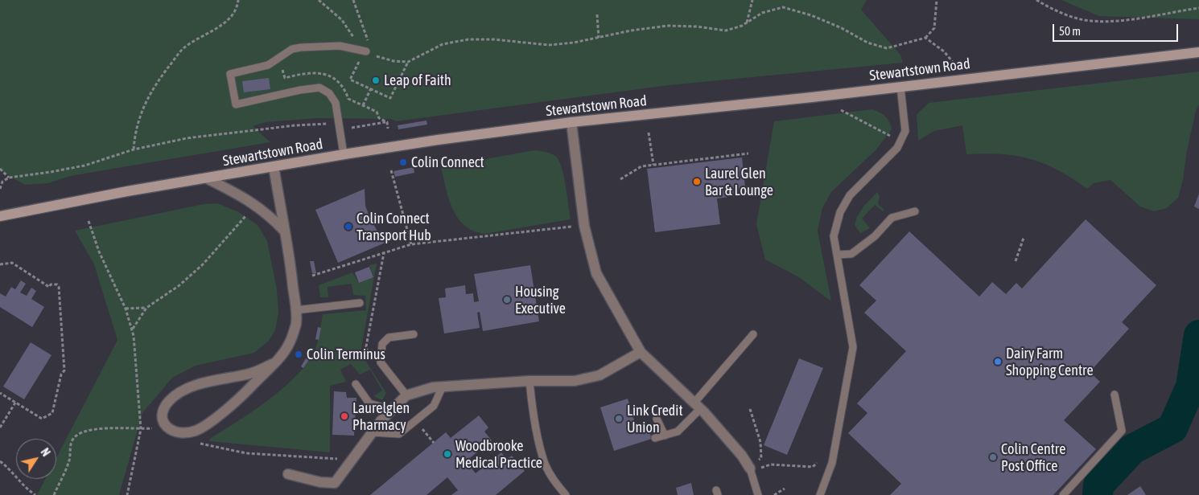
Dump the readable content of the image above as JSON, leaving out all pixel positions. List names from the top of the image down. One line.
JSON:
{"streets":{"main road":["Stewartstown Road"]},"places":["Leap of Faith","Colin Connect","Laurel Glen Bar & Lounge","Colin Connect Transport Hub","Housing Executive","Colin Terminus","Dairy Farm Shopping Centre","Laurelglen Pharmacy","Link Credit Union","Woodbrooke Medical Practice","Colin Centre Post Office"],"scale_bar":"50 m","north":"top right"}
